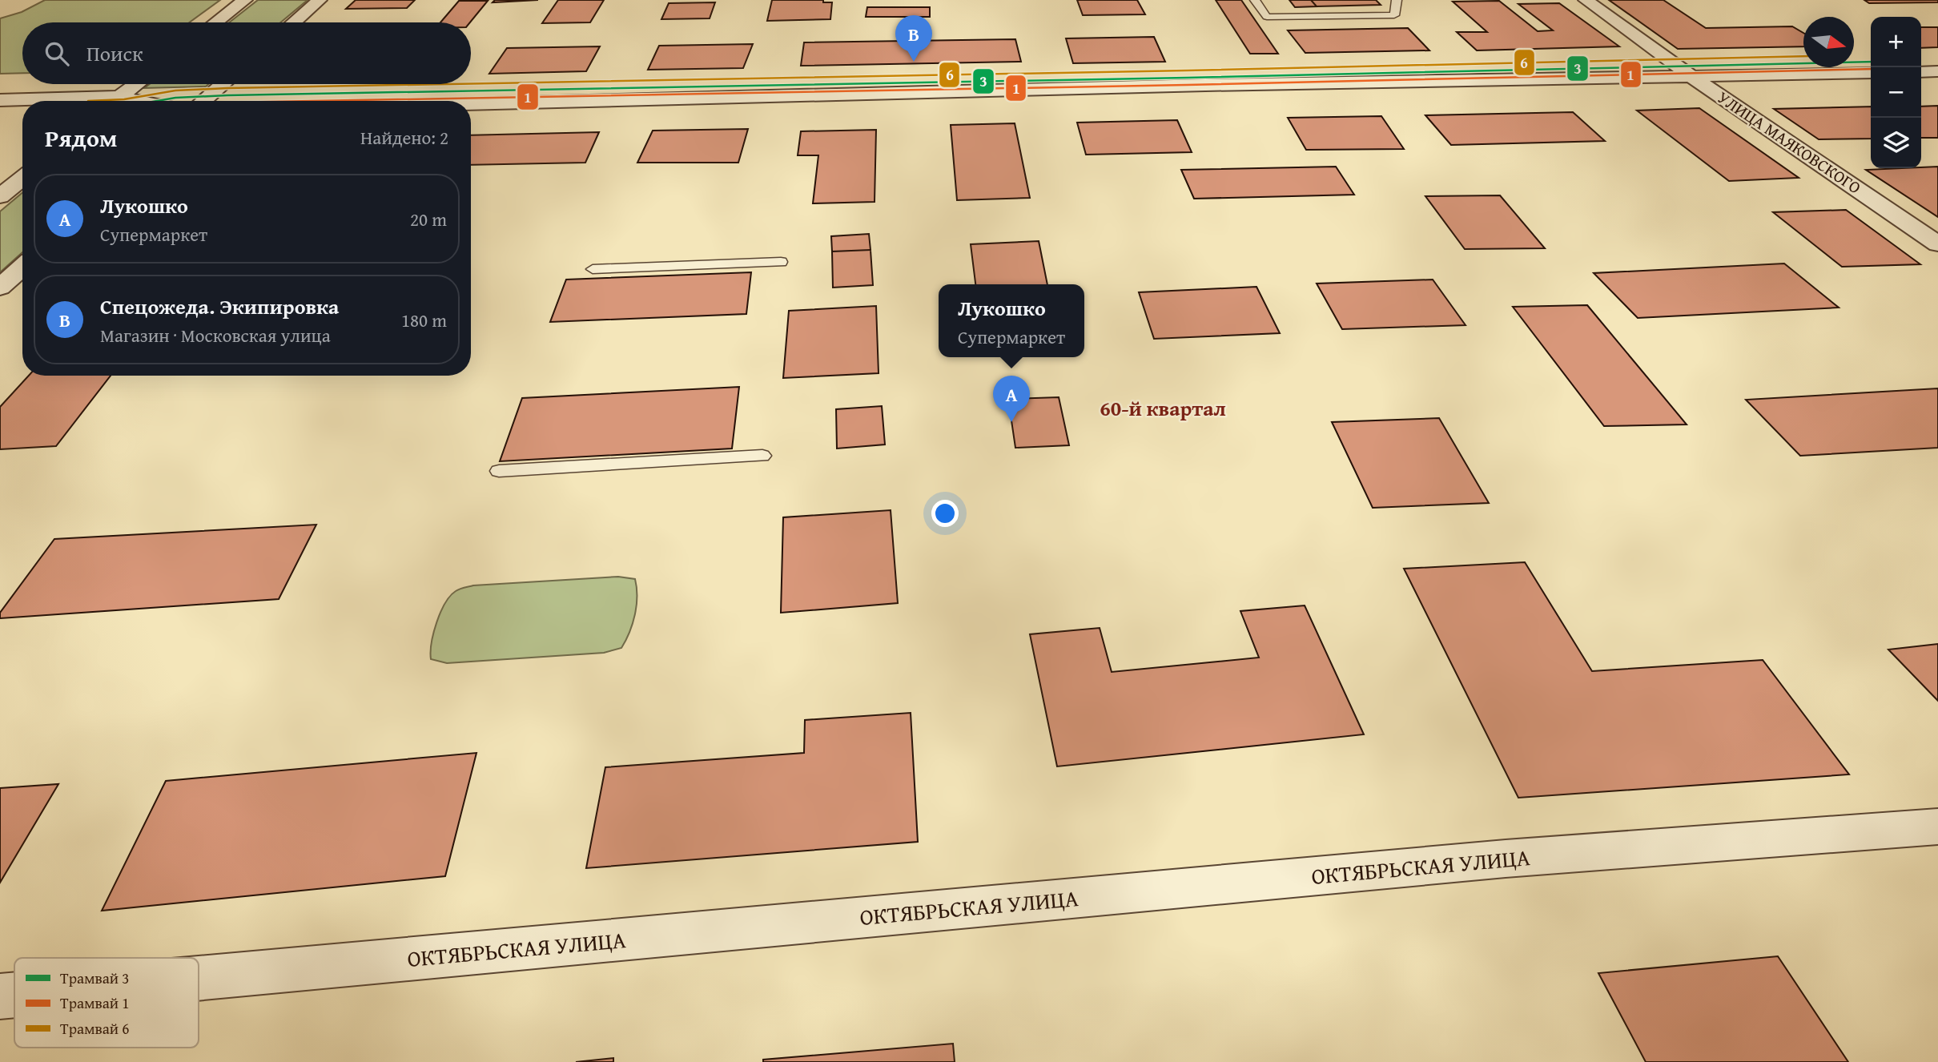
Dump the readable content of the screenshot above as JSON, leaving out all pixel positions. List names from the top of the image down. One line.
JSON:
{"streets":{"street":["УЛИЦА МАЯКОВСКОГО","ОКТЯБРЬСКАЯ УЛИЦА"]},"districts":["60-й квартал"],"lines":["tram line 6","tram line 3","tram line 1"],"legend":["Трамвай 3","Трамвай 1","Трамвай 6"],"north":"right","page":{"pins":["B","A"],"map_buttons":["+","−"],"search":"Поиск","heading":["Рядом","Найдено: 2"],"list":[{"mark":"A","name":"Лукошко","note":"Супермаркет","value":"20 m"},{"mark":"B","name":"Спецожеда. Экипировка","note":"Магазин · Московская улица","value":"180 m"}],"popup":["Лукошко","Супермаркет"]}}
